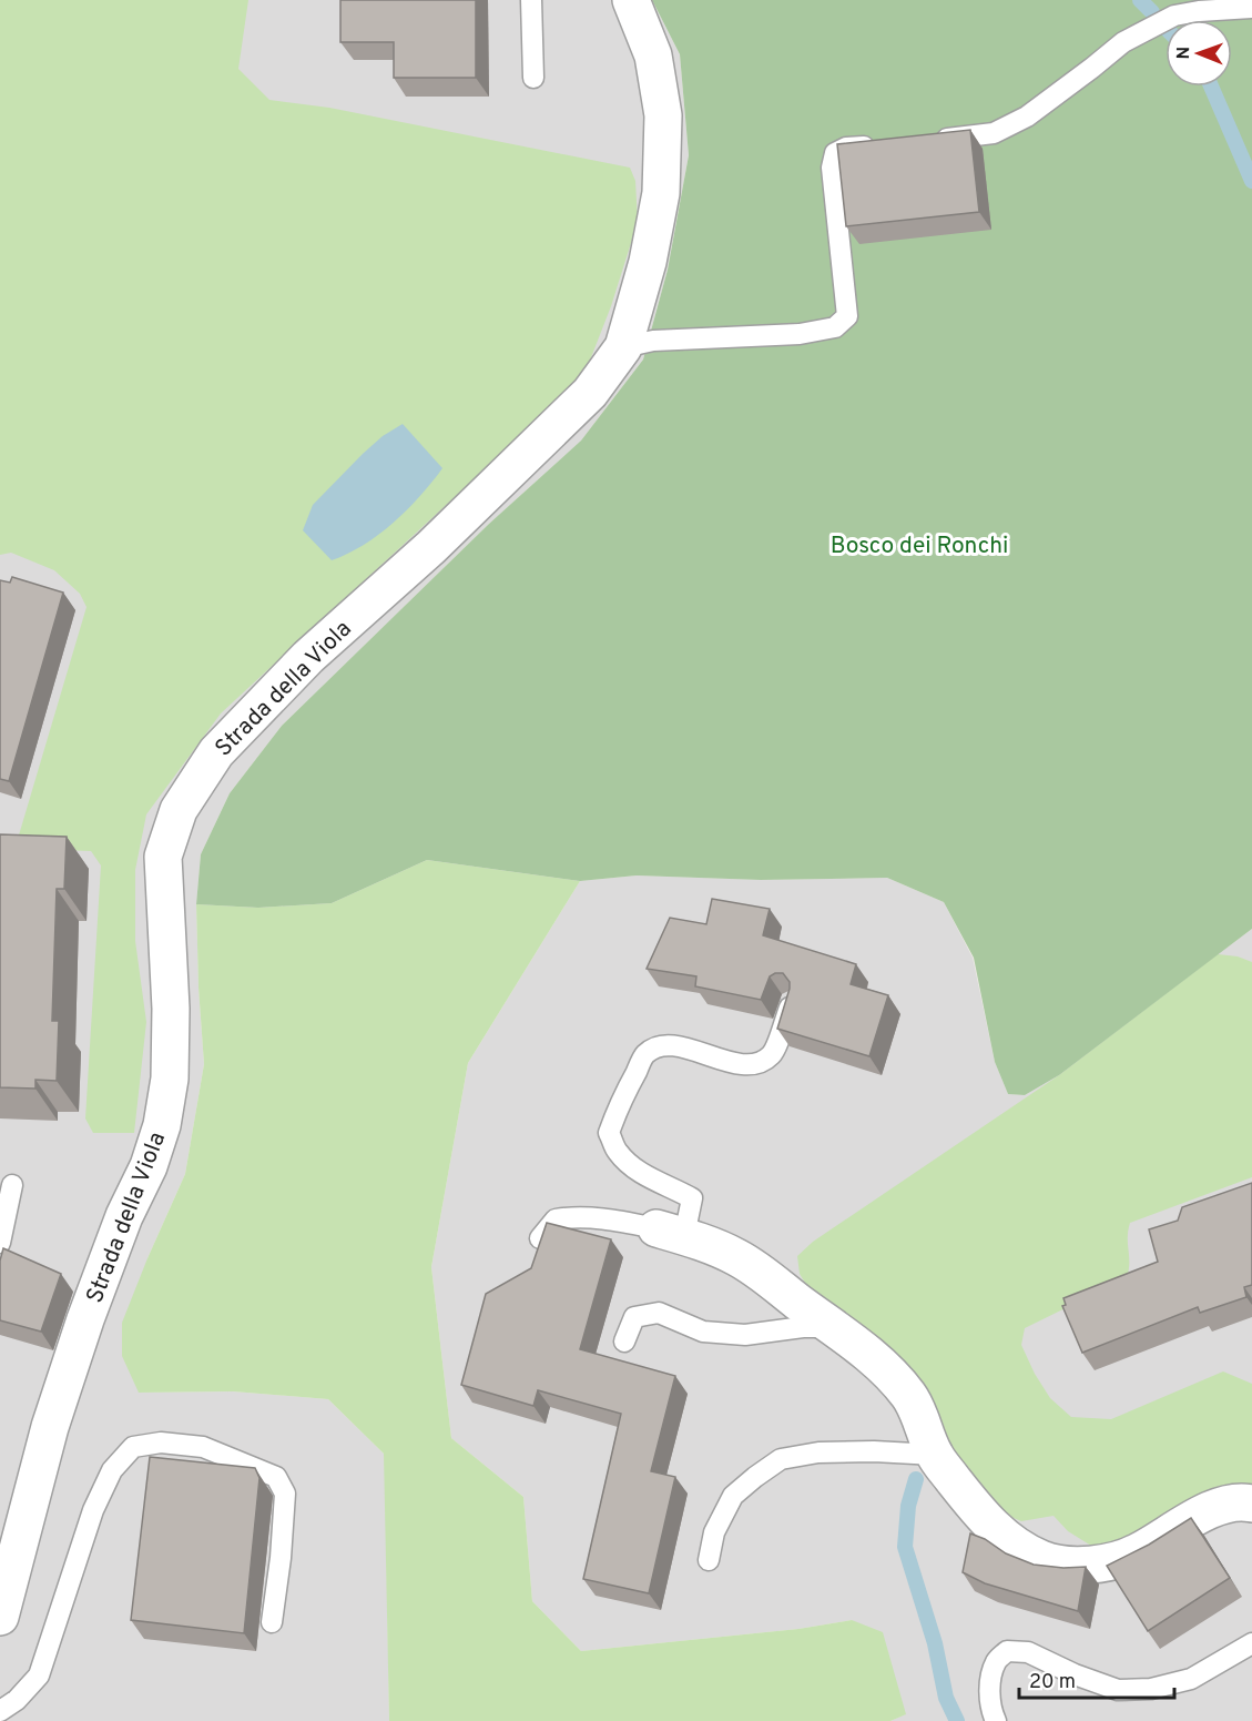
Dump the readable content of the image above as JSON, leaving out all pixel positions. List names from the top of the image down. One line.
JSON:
{"streets":{"street":["Strada della Viola"]},"parks":["Bosco dei Ronchi"],"scale_bar":"20 m","north":"left"}
